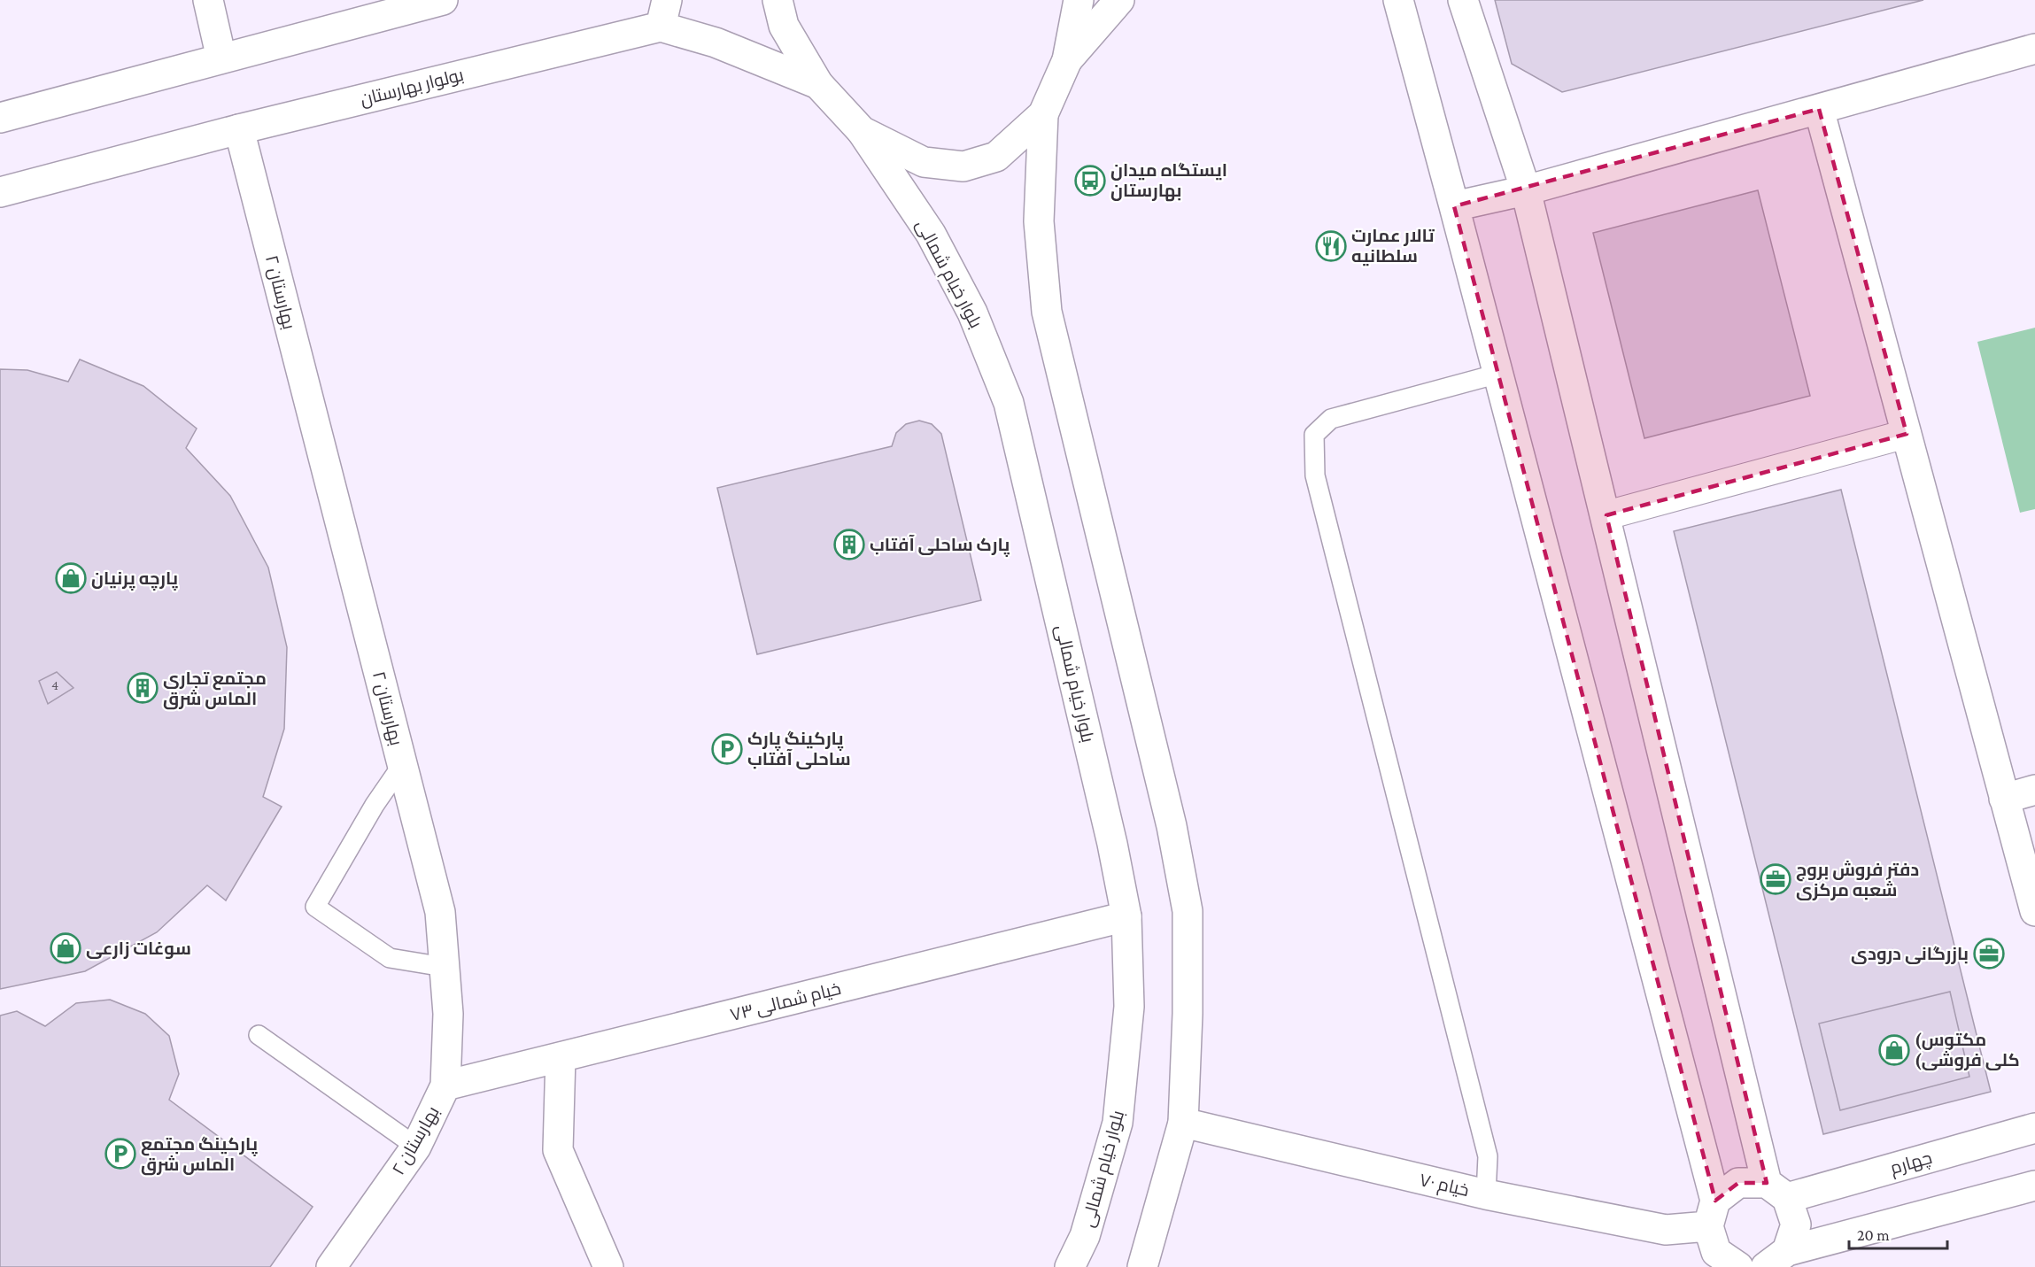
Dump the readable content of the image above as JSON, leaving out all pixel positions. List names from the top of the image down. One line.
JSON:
{"streets":{"street":["بولوار بهارستان","بلوار خیام شمالی","بهارستان ۲","خیام شمالی ۷۳","چهارم","خیام ۷۰"]},"crossings":[["بولوار بهارستان","بهارستان ۲"],["بلوار خیام شمالی","خیام شمالی ۷۳"],["بهارستان ۲","خیام شمالی ۷۳"],["چهارم","خیام ۷۰"]],"places":{"bus stop":["ایستگاه میدان بهارستان"],"restaurant":["تالار عمارت سلطانیه"],"building":["پارک ساحلی آفتاب","مجتمع تجاری الماس شرق"],"shop":["پارچه پرنیان","سوغات زارعی","(مکتوس (کلی فروشی"],"parking":["پارکینگ پارک ساحلی آفتاب","پارکینگ مجتمع الماس شرق"],"office":["دفتر فروش بروج شعبه مرکزی","بازرگانی درودی"]},"house_numbers":["4"],"scale_bar":"20 m"}
